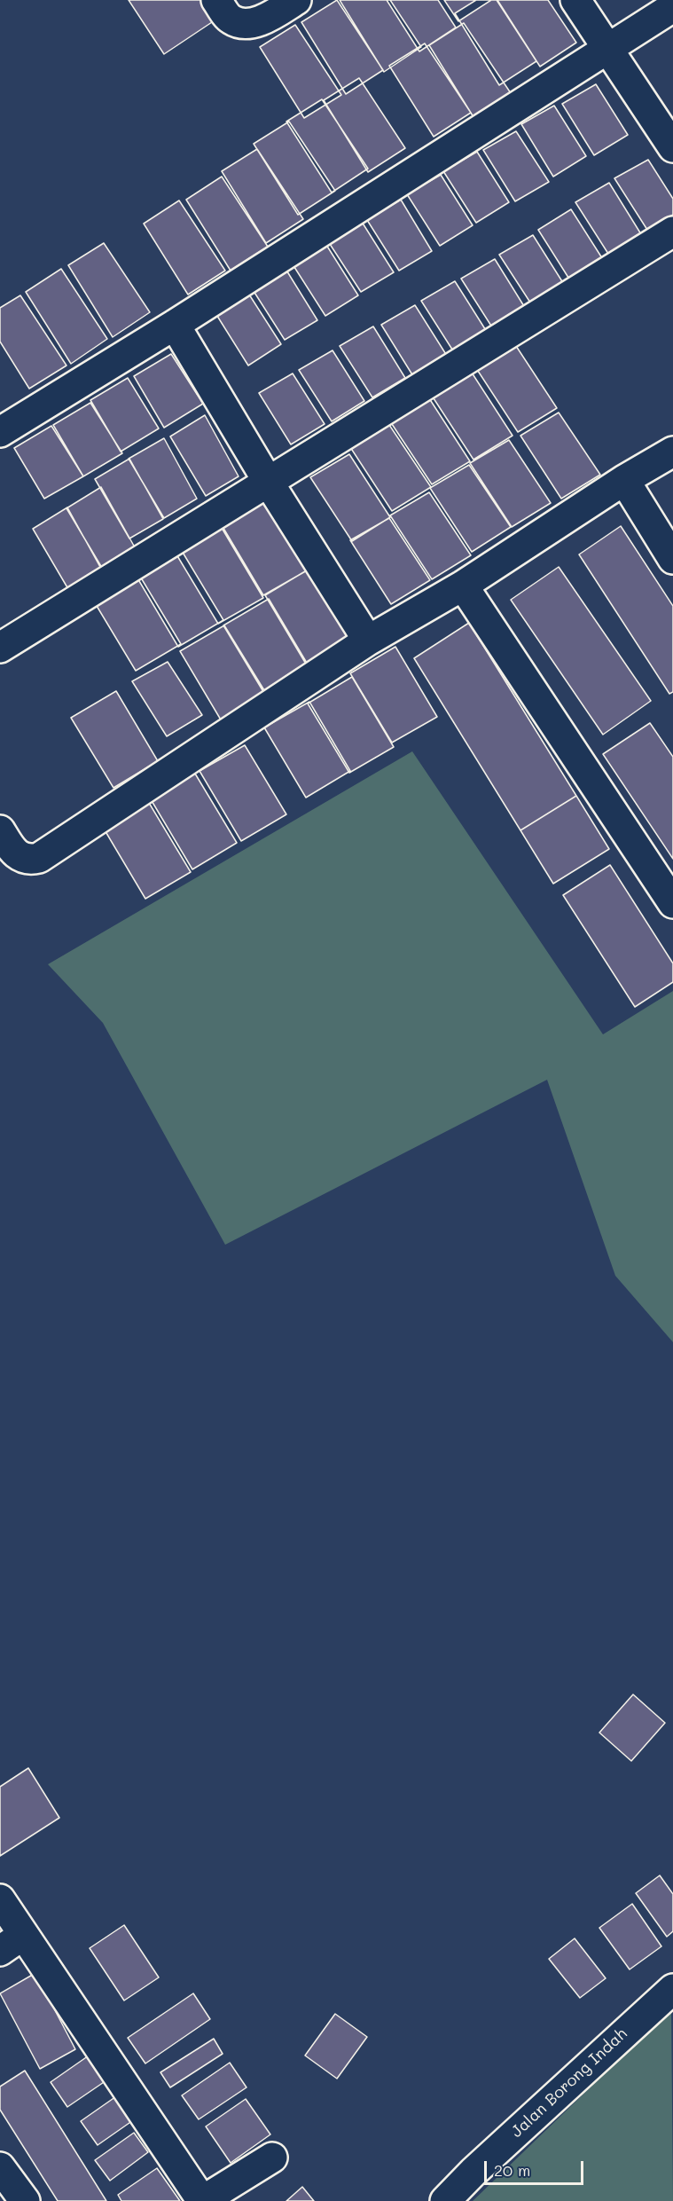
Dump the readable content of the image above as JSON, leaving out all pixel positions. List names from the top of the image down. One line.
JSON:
{"streets":{"street":["Jalan Borong Indah"]},"scale_bar":"20 m"}
